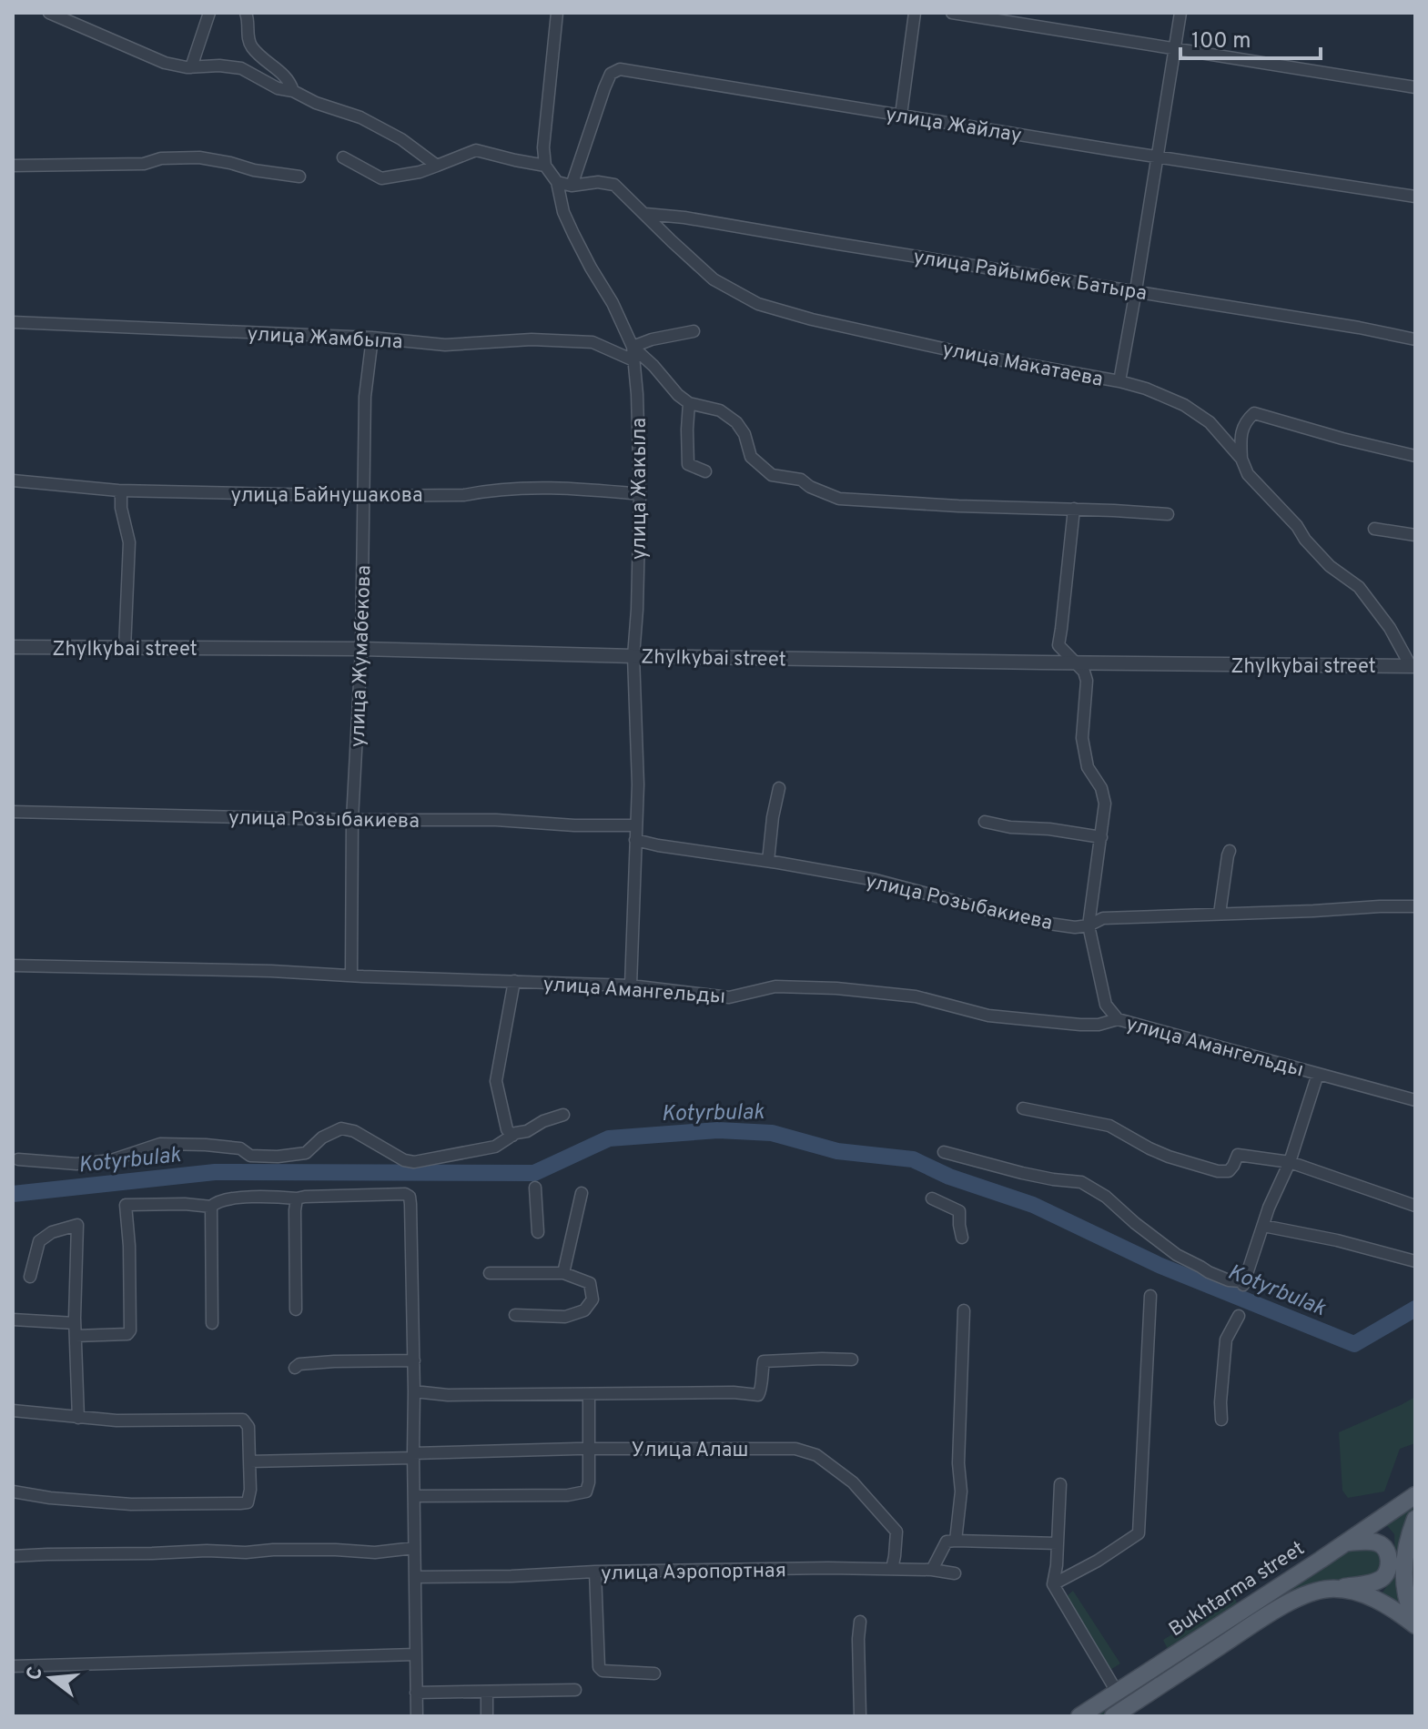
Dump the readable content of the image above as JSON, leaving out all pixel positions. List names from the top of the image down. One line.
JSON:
{"streets":{"main road":["Bukhtarma street"],"street":["улица Жайлау","улица Райымбек Батыра","улица Жамбыла","улица Макатаева","улица Жакыла","улица Байнушакова","Zhylkybai street","улица Жумабекова","улица Розыбакиева","улица Амангельды","Улица Алаш","улица Аэропортная"]},"crossings":[["улица Жайлау","улица Макатаева"],["улица Райымбек Батыра","улица Макатаева"],["улица Жамбыла","улица Жакыла"],["улица Жамбыла","улица Жумабекова"],["улица Макатаева","улица Жакыла"],["улица Макатаева","Zhylkybai street"],["улица Жакыла","улица Байнушакова"],["улица Жакыла","Zhylkybai street"],["улица Жакыла","улица Розыбакиева"],["улица Жакыла","улица Амангельды"],["улица Байнушакова","улица Жумабекова"],["Zhylkybai street","улица Жумабекова"],["улица Жумабекова","улица Розыбакиева"],["улица Жумабекова","улица Амангельды"],["Улица Алаш","улица Аэропортная"]],"water":["Kotyrbulak"],"scale_bar":"100 m","north":"left"}
